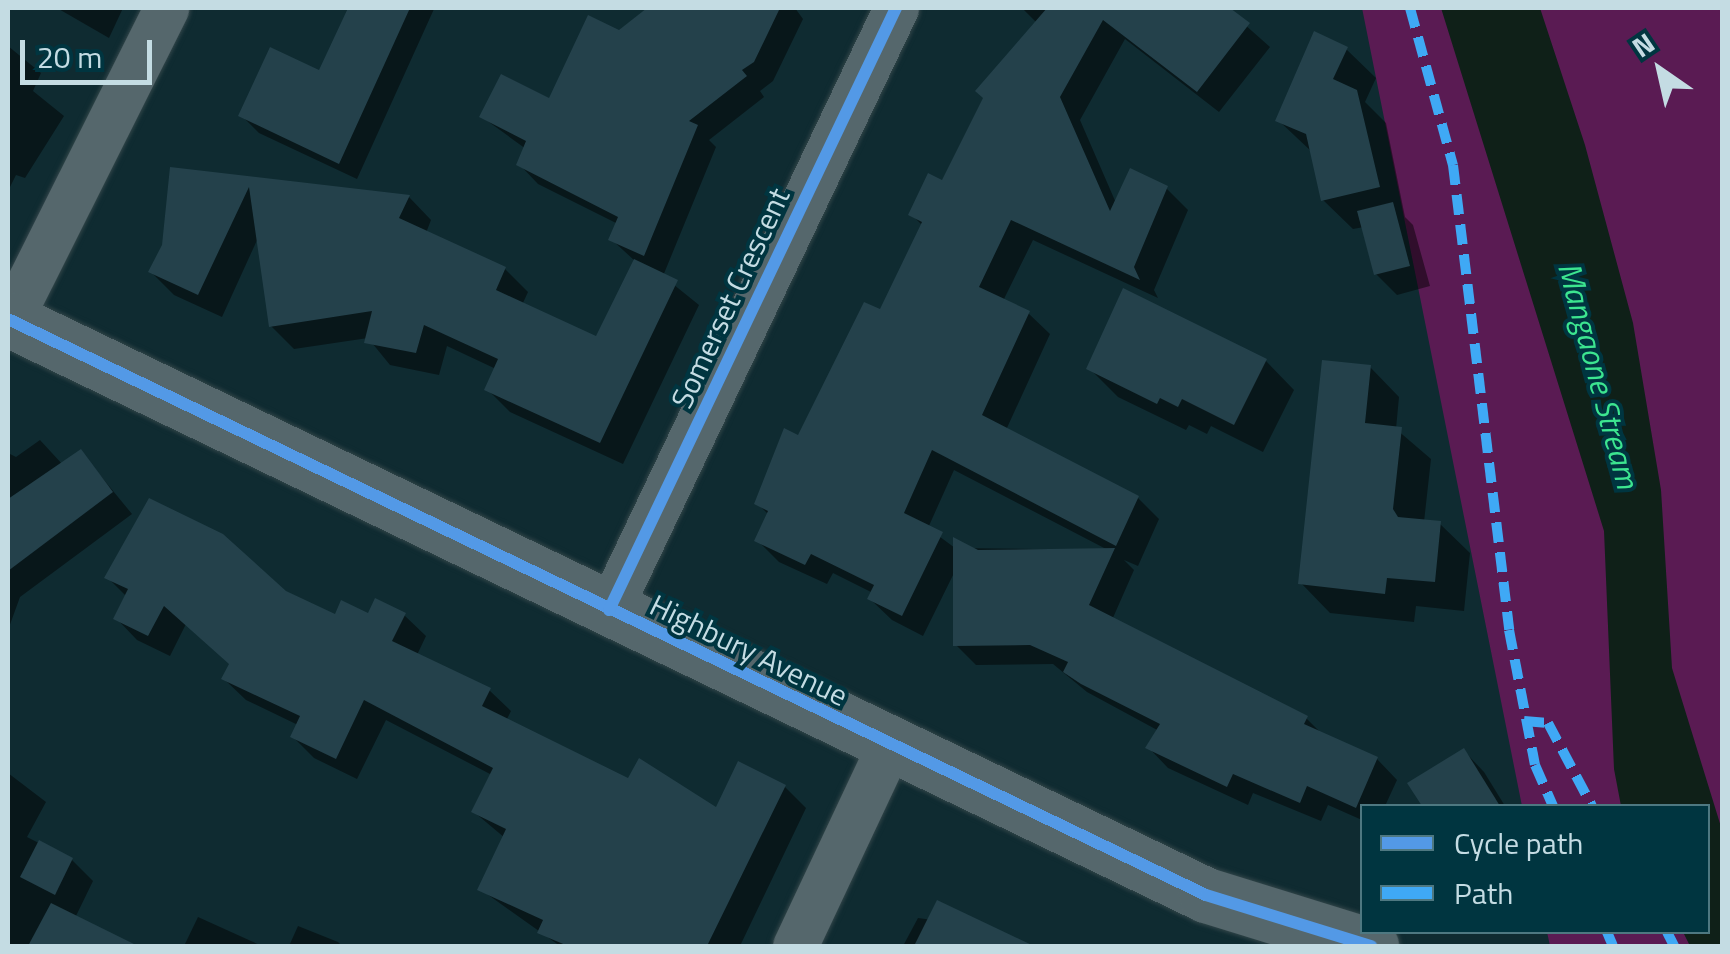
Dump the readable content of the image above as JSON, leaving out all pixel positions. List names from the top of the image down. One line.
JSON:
{"streets":{"street":["Somerset Crescent","Highbury Avenue"]},"crossings":[["Somerset Crescent","Highbury Avenue"]],"water":["Mangaone Stream"],"legend":["Cycle path","Path"],"scale_bar":"20 m","north":"top left"}
